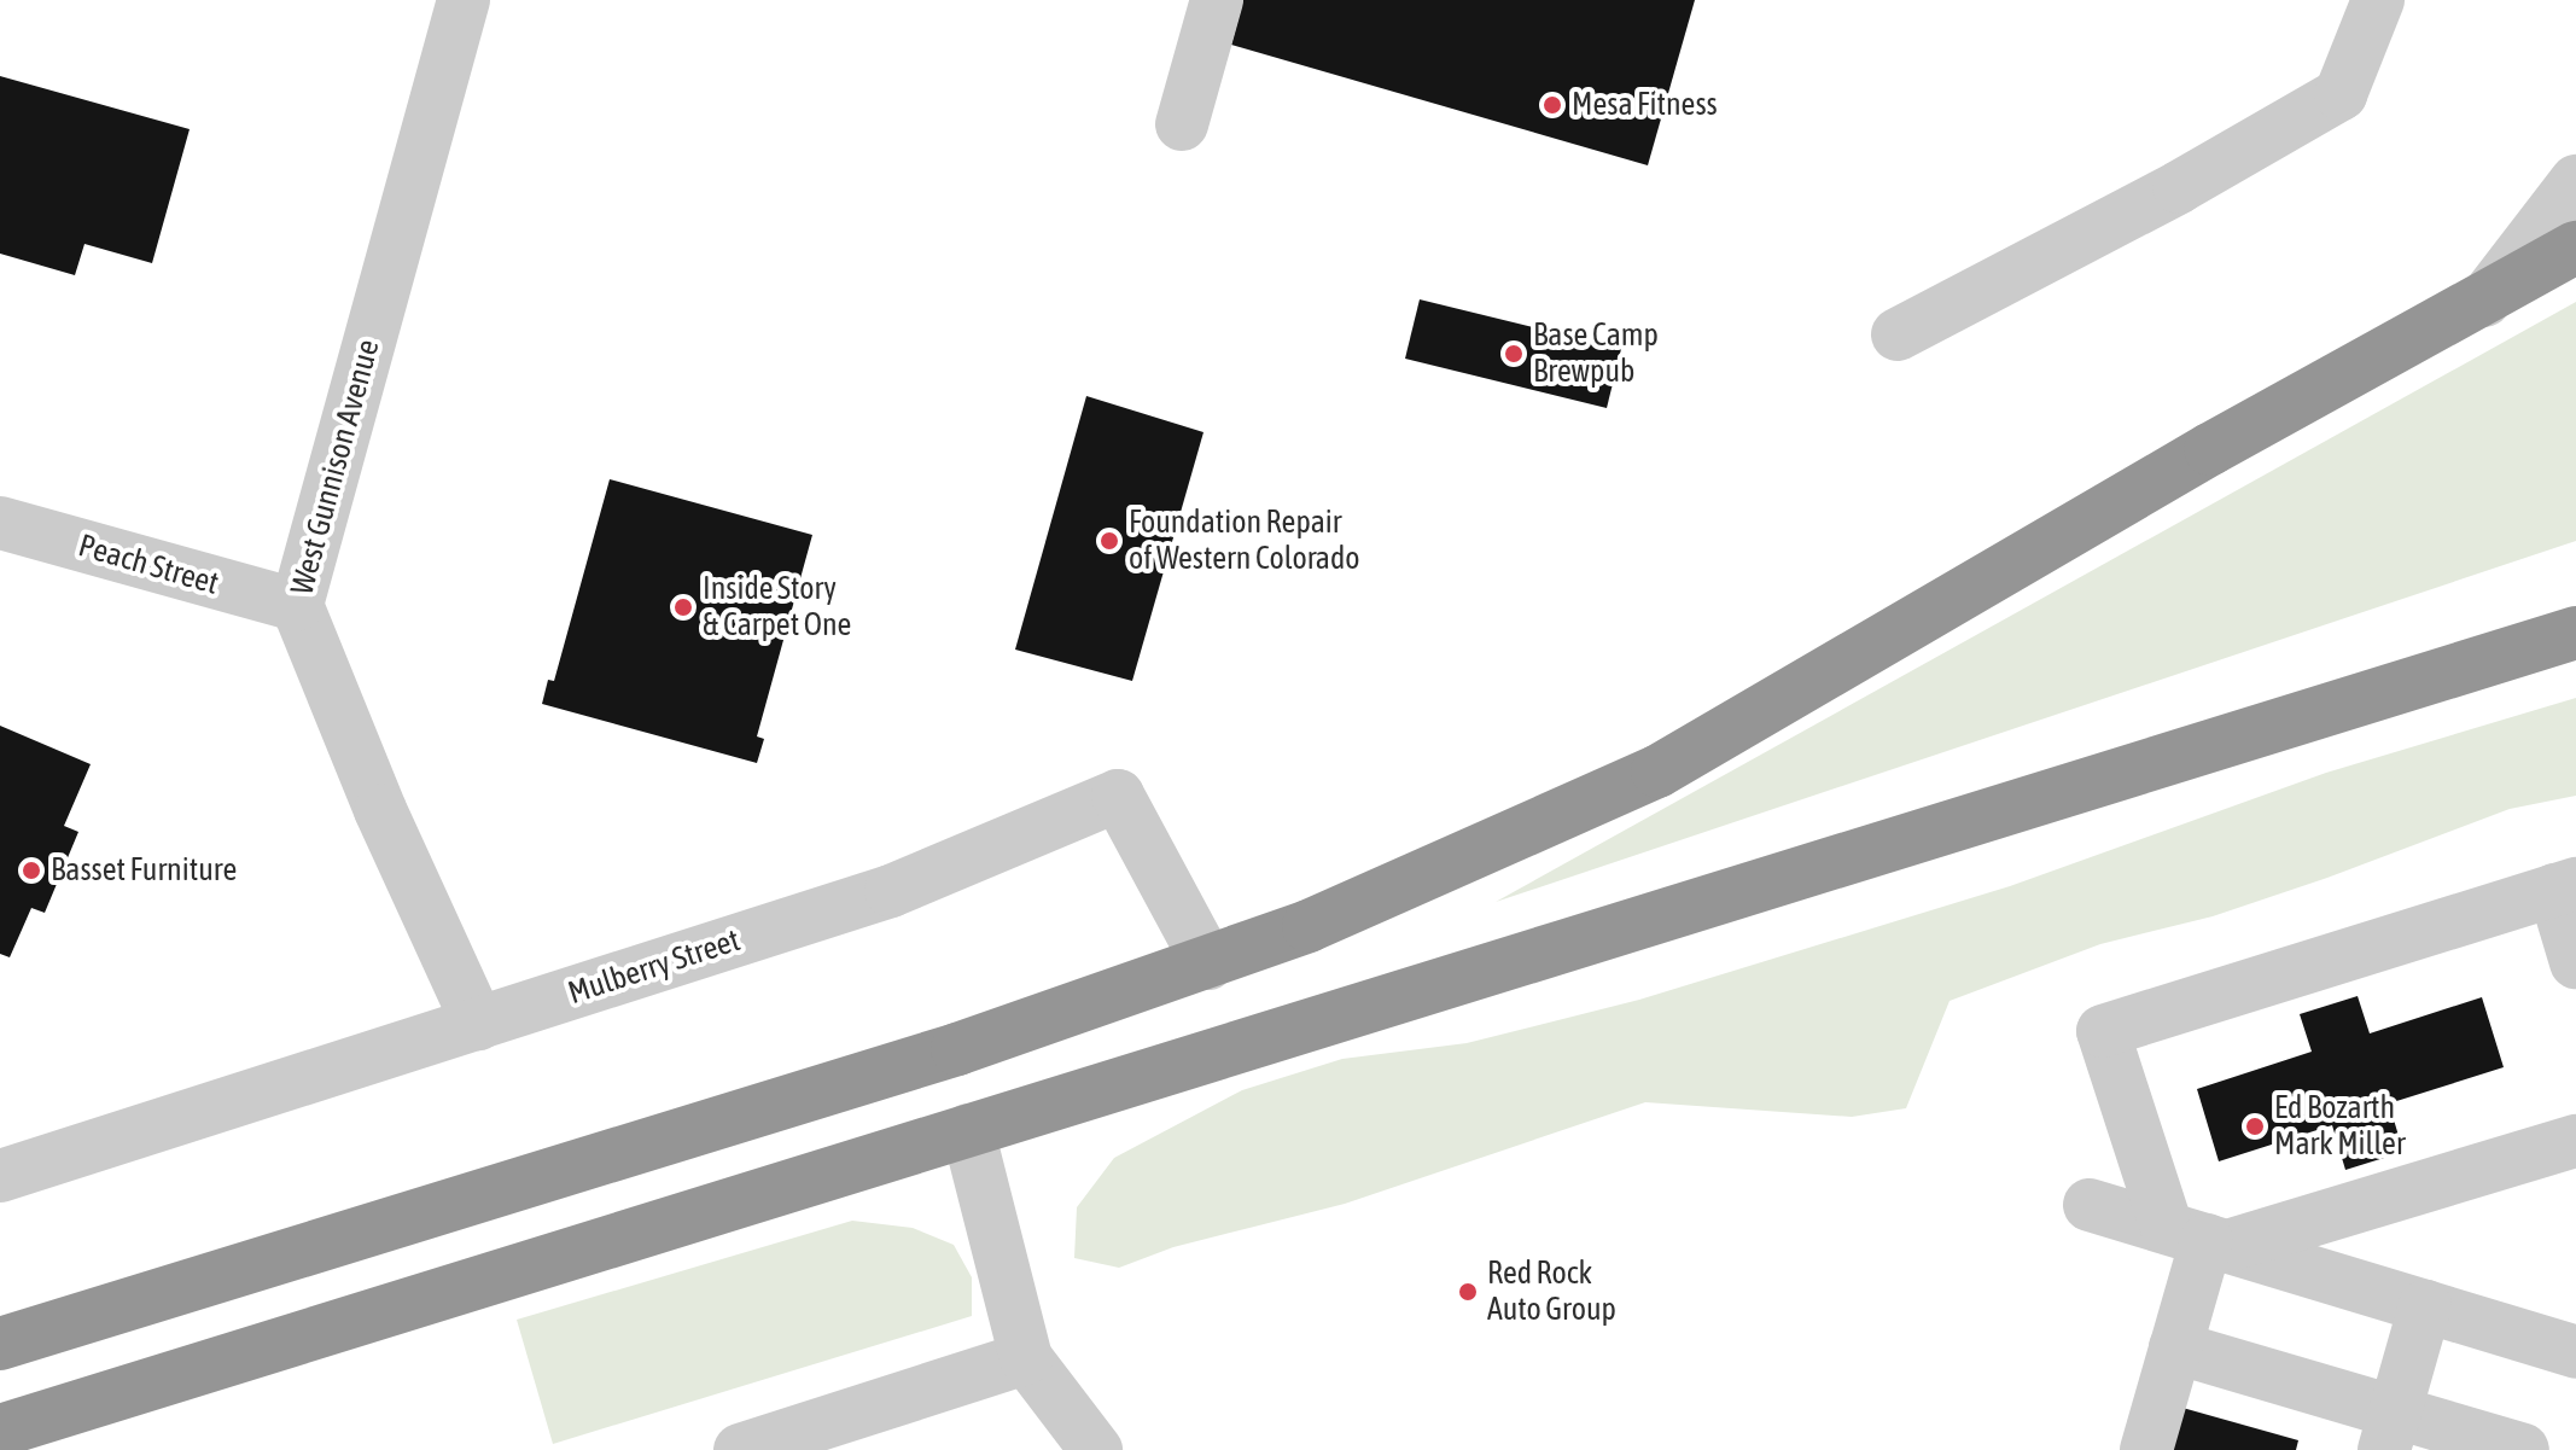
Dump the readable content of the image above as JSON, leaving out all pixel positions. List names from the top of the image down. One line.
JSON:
{"streets":{"street":["West Gunnison Avenue","Peach Street","Mulberry Street"]},"crossings":[["West Gunnison Avenue","Peach Street"],["West Gunnison Avenue","Mulberry Street"]],"places":["Mesa Fitness","Base Camp Brewpub","Foundation Repair of Western Colorado","Inside Story & Carpet One","Basset Furniture","Ed Bozarth Mark Miller","Red Rock Auto Group"]}
